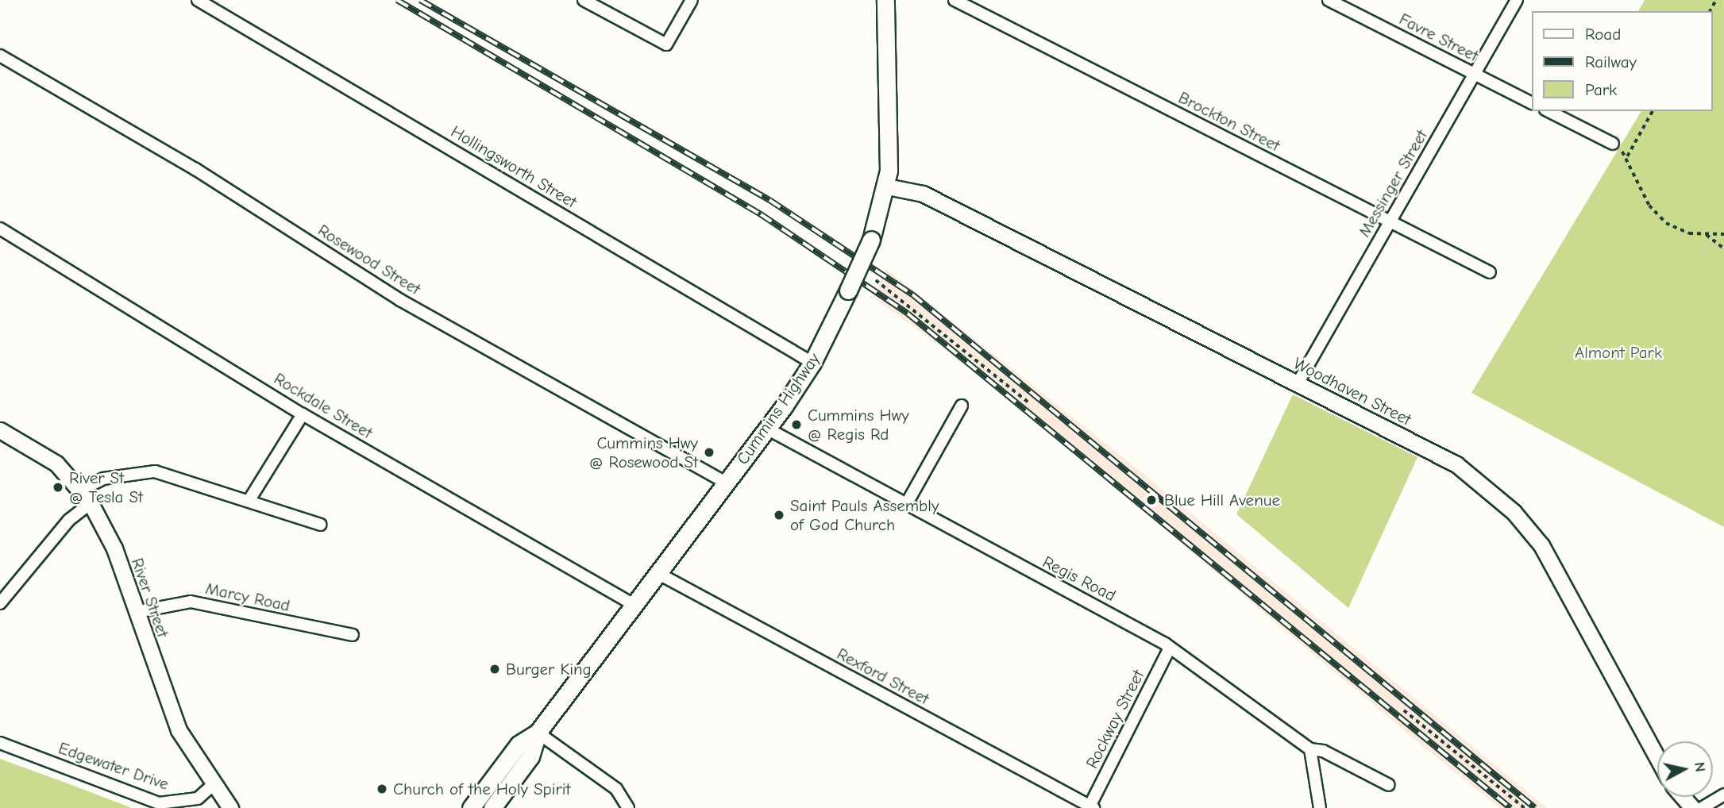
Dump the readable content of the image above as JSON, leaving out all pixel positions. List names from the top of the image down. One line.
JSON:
{"streets":{"main road":["Cummins Highway"],"street":["Favre Street","Brockton Street","Hollingsworth Street","Messinger Street","Rosewood Street","Woodhaven Street","Rockdale Street","Regis Road","Marcy Road","River Street","Rexford Street","Rockway Street","Edgewater Drive"]},"crossings":[["Favre Street","Messinger Street"],["Brockton Street","Messinger Street"],["Hollingsworth Street","Cummins Highway"],["Messinger Street","Woodhaven Street"],["Rosewood Street","Cummins Highway"],["Woodhaven Street","Cummins Highway"],["Rockdale Street","Cummins Highway"],["Cummins Highway","Regis Road"],["Cummins Highway","Rexford Street"],["Regis Road","Rockway Street"],["Marcy Road","River Street"],["River Street","Edgewater Drive"],["Rexford Street","Rockway Street"]],"parks":["Almont Park"],"places":["Cummins Hwy @ Regis Rd","Cummins Hwy @ Rosewood St","River St @ Tesla St","Blue Hill Avenue","Saint Pauls Assembly of God Church","Burger King","Church of the Holy Spirit"],"legend":["Road","Railway","Park"],"north":"right"}
